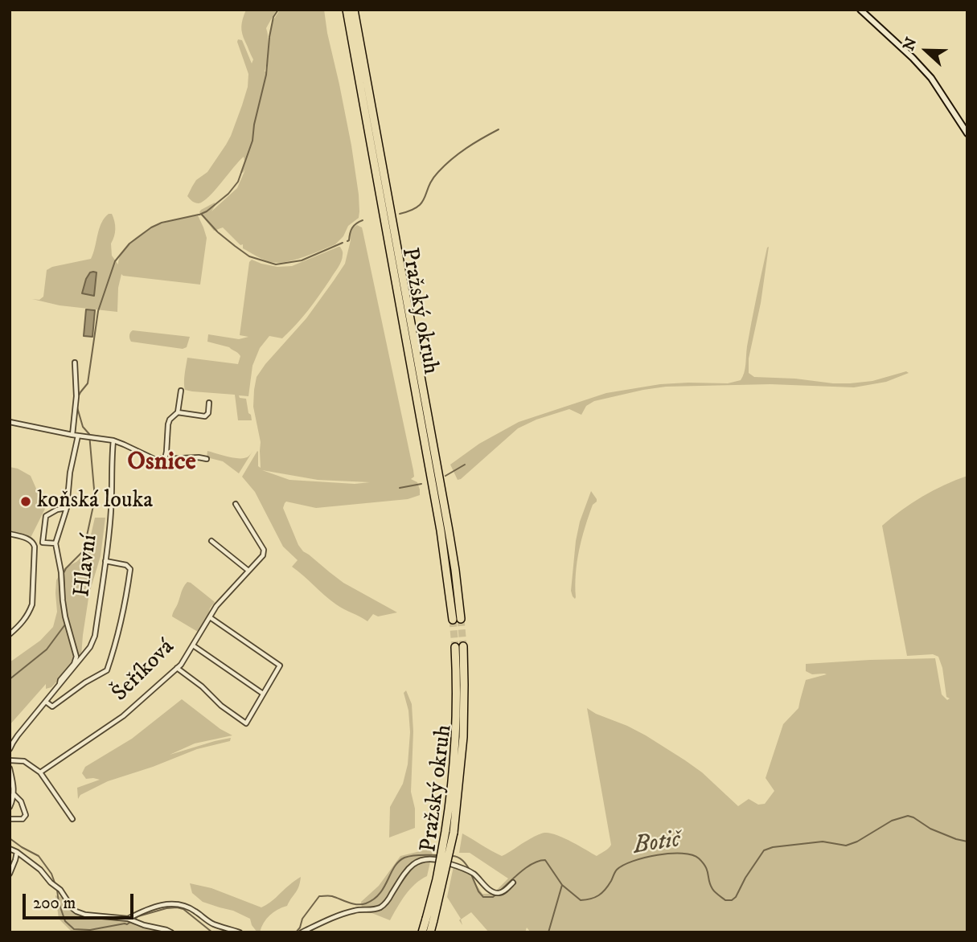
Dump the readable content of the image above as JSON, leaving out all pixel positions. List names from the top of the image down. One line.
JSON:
{"streets":{"highway":["Pražský okruh"],"street":["Hlavní","Šeříková"]},"districts":["Osnice"],"water":["Botič"],"places":["koňská louka"],"scale_bar":"200 m","north":"left"}
